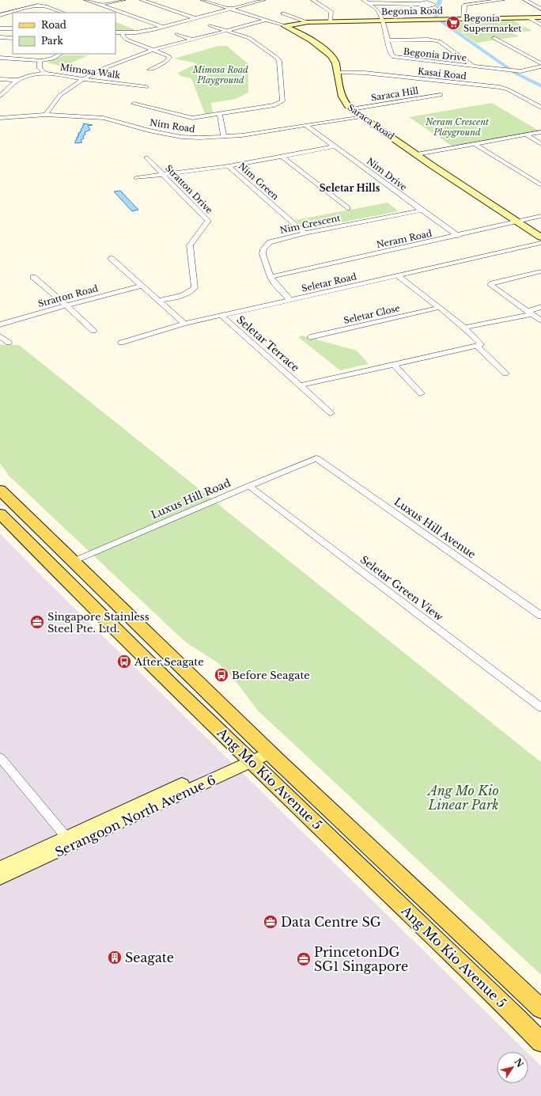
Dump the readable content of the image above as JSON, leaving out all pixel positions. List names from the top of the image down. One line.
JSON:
{"streets":{"main road":["Ang Mo Kio Avenue 5"],"street":["Begonia Road","Begonia Drive","Mimosa Walk","Kasai Road","Saraca Hill","Saraca Road","Nim Road","Nim Drive","Nim Green","Stratton Drive","Nim Crescent","Neram Road","Seletar Road","Stratton Road","Seletar Close","Seletar Terrace","Luxus Hill Road","Luxus Hill Avenue","Seletar Green View","Serangoon North Avenue 6"]},"crossings":[["Begonia Road","Begonia Drive"],["Begonia Road","Saraca Road"],["Kasai Road","Saraca Road"],["Saraca Hill","Saraca Road"],["Saraca Road","Nim Road"],["Saraca Road","Neram Road"],["Nim Road","Nim Drive"],["Nim Drive","Nim Green"],["Nim Drive","Nim Crescent"],["Nim Drive","Neram Road"],["Nim Green","Nim Crescent"],["Nim Crescent","Neram Road"],["Nim Crescent","Seletar Road"],["Seletar Road","Seletar Terrace"],["Luxus Hill Road","Luxus Hill Avenue"],["Luxus Hill Road","Seletar Green View"],["Luxus Hill Road","Ang Mo Kio Avenue 5"],["Ang Mo Kio Avenue 5","Serangoon North Avenue 6"]],"districts":["Seletar Hills"],"parks":["Mimosa Road Playground","Neram Crescent Playground","Ang Mo Kio Linear Park"],"places":{"supermarket":["Begonia Supermarket"],"office":["Singapore Stainless Steel Pte. Ltd.","Data Centre SG","PrincetonDG SG1 Singapore"],"bus stop":["After Seagate","Before Seagate"],"building":["Seagate"]},"legend":["Road","Park"],"north":"top right"}
